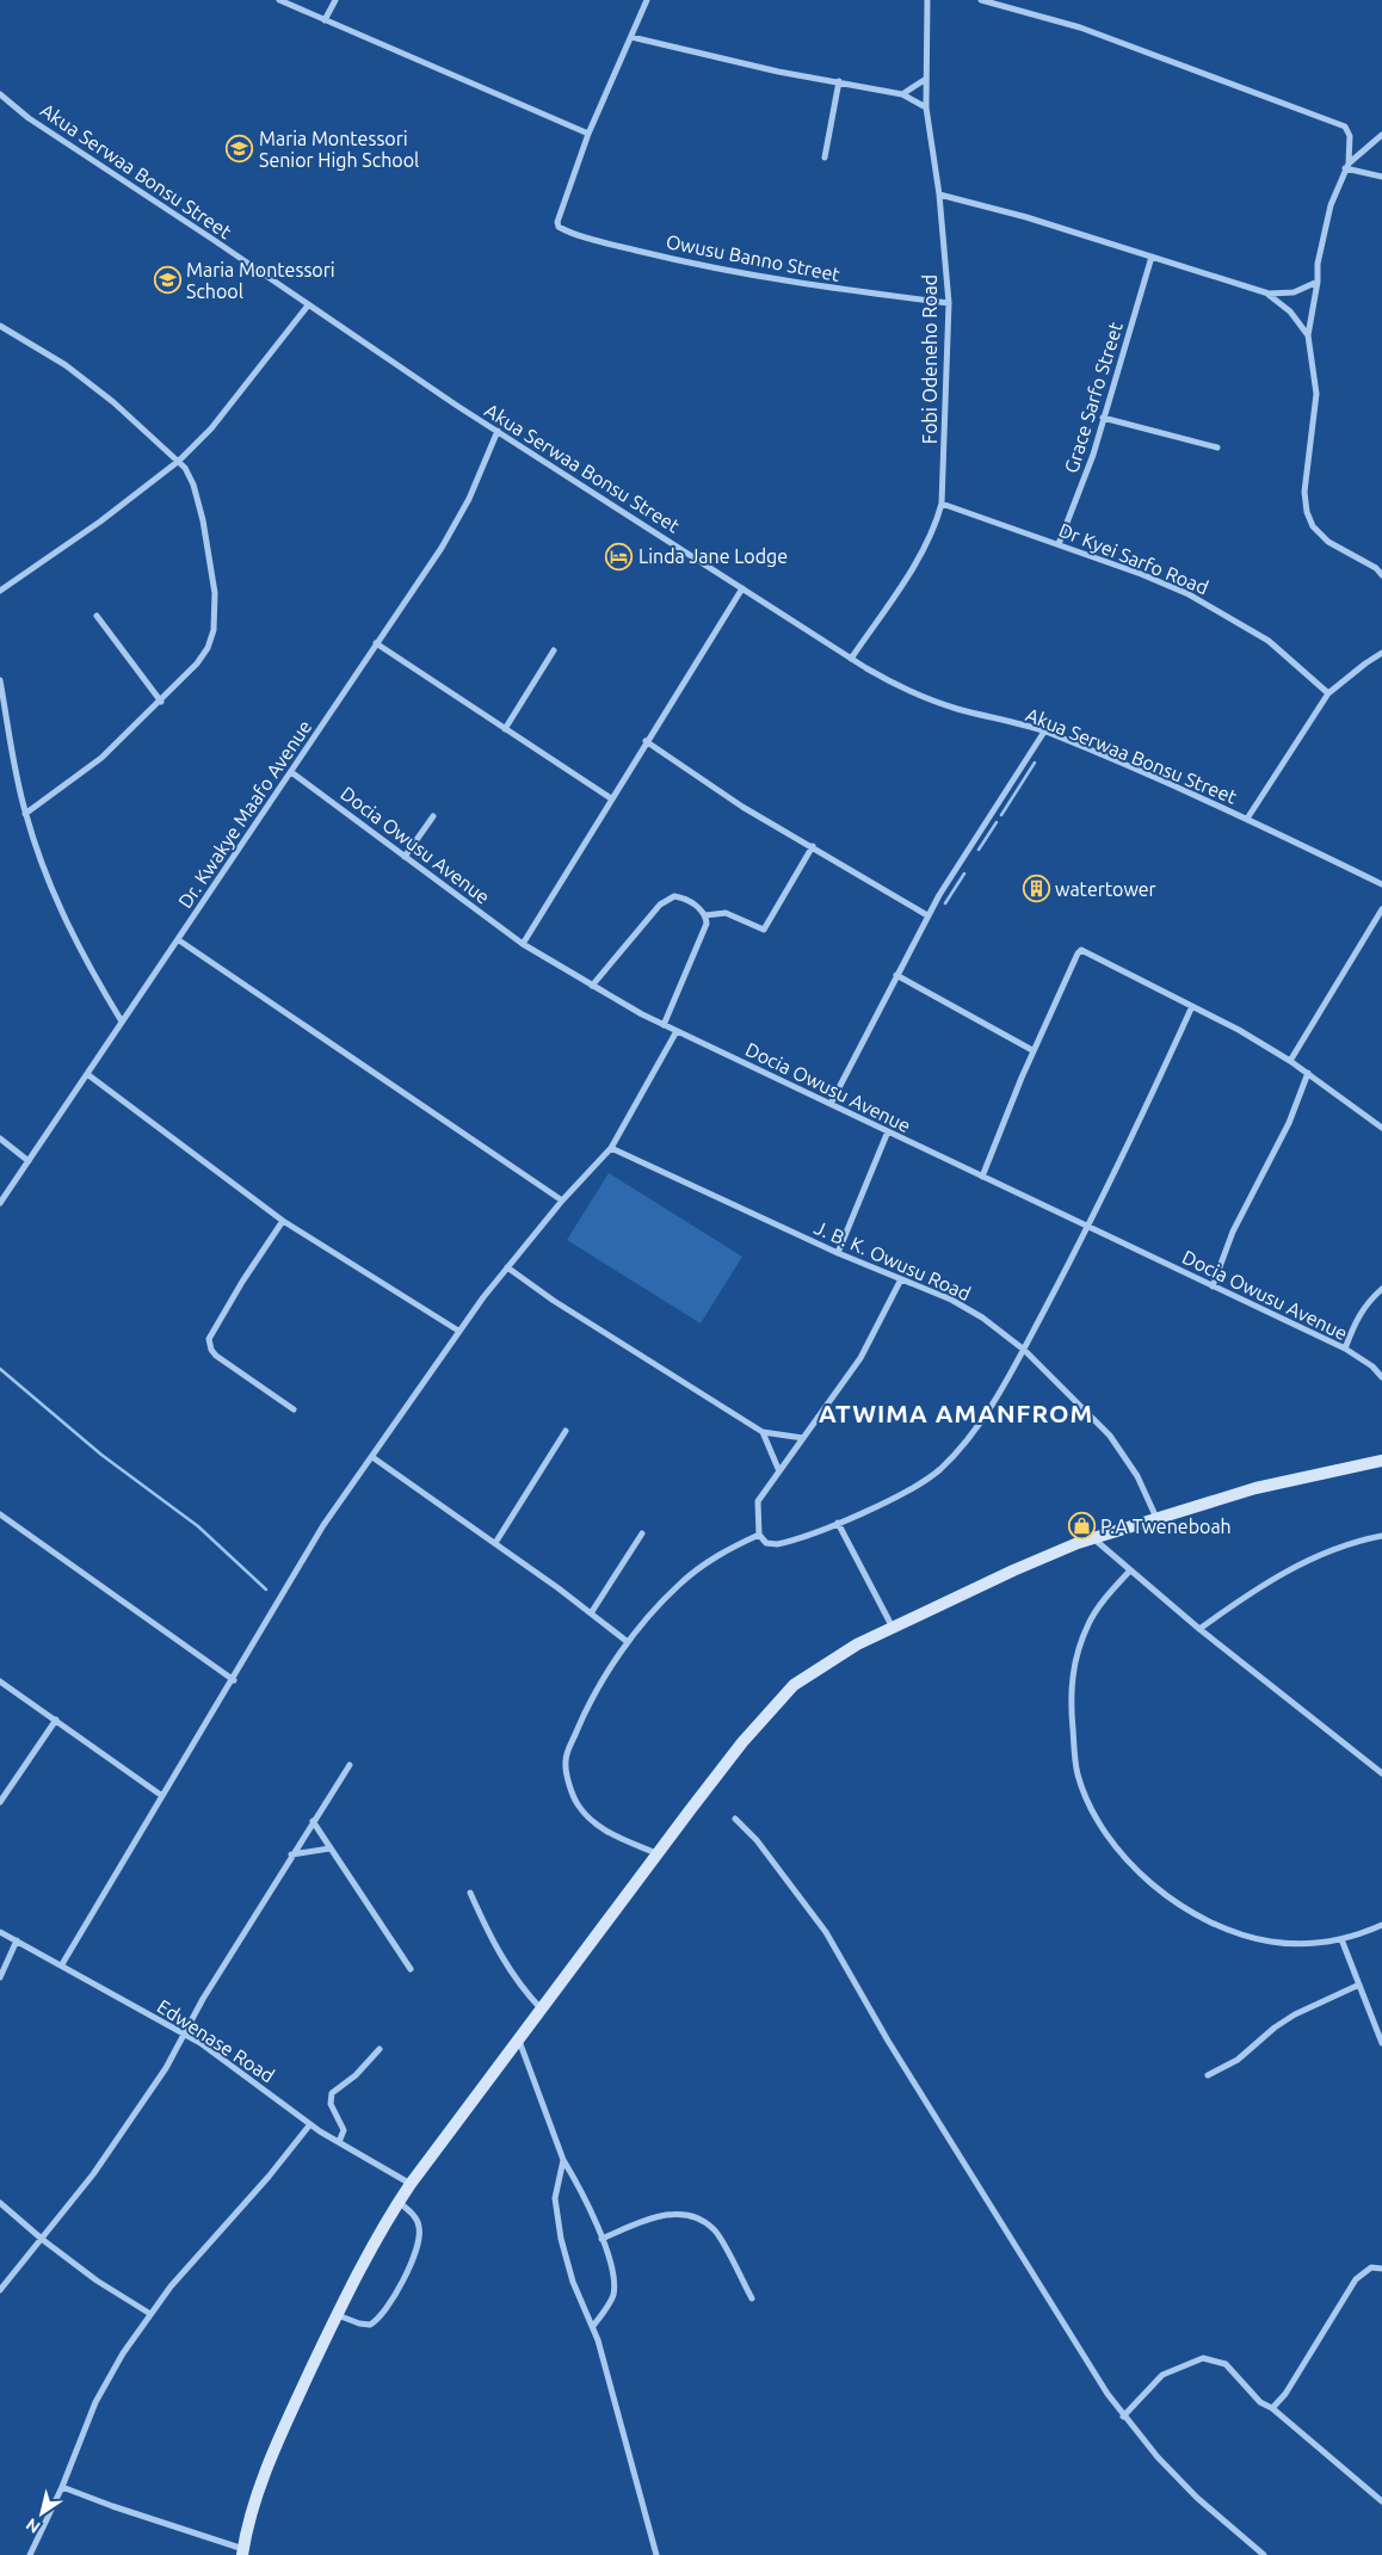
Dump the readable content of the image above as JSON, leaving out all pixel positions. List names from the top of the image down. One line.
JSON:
{"streets":{"street":["Akua Serwaa Bonsu Street","Owusu Banno Street","Fobi Odeneho Road","Grace Sarfo Street","Dr Kyei Sarfo Road","Dr. Kwakye Maafo Avenue","Docia Owusu Avenue","J. B. K. Owusu Road","Edwenase Road"]},"crossings":[["Akua Serwaa Bonsu Street","Fobi Odeneho Road"],["Akua Serwaa Bonsu Street","Dr. Kwakye Maafo Avenue"],["Owusu Banno Street","Fobi Odeneho Road"],["Fobi Odeneho Road","Dr Kyei Sarfo Road"],["Grace Sarfo Street","Dr Kyei Sarfo Road"],["Dr. Kwakye Maafo Avenue","Docia Owusu Avenue"]],"districts":["ATWIMA AMANFROM"],"places":{"school or university":["Maria Montessori Senior High School","Maria Montessori School"],"hotel":["Linda Jane Lodge"],"building":["watertower"],"shop":["P.A Tweneboah"]},"north":"bottom left"}
